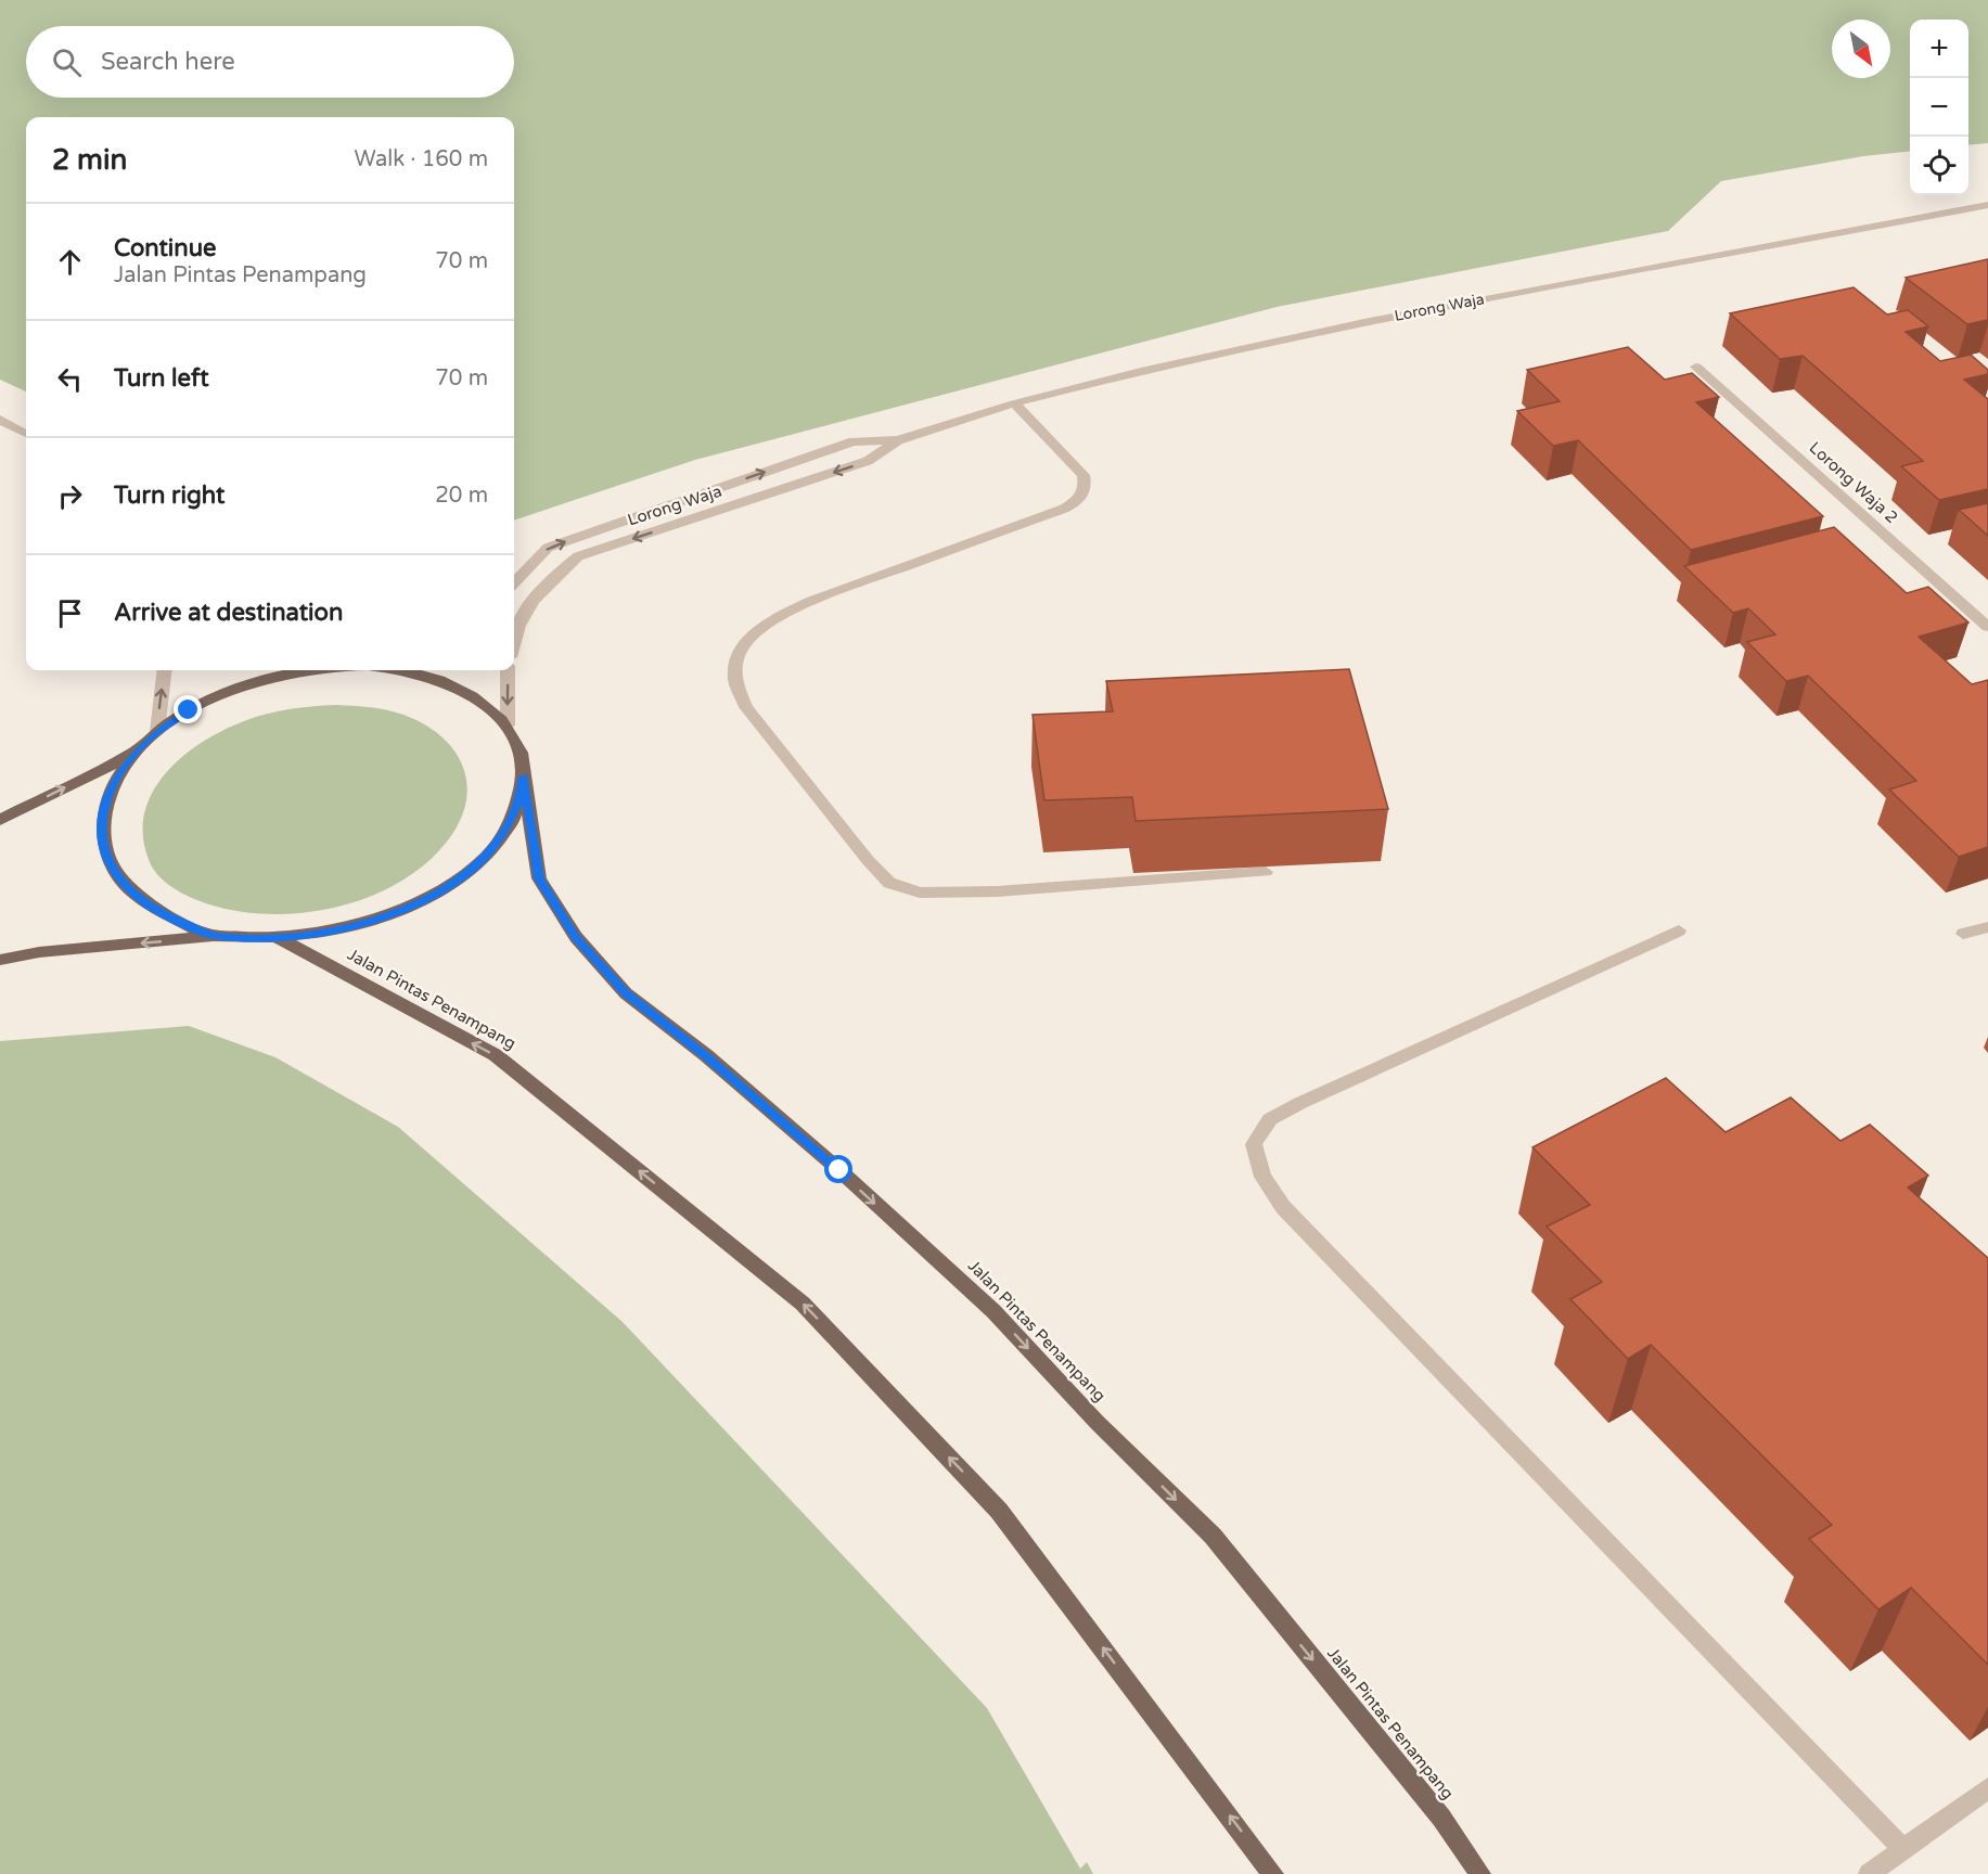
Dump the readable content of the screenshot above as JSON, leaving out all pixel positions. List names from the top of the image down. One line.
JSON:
{"streets":{"main road":["Jalan Pintas Penampang"],"street":["Lorong Waja","Lorong Waja 2"]},"north":"bottom right","page":{"map_buttons":["+","−"],"search":"Search here","heading":["2 min","Walk · 160 m"],"list":[["Continue","Jalan Pintas Penampang","70 m"],["Turn left","70 m"],["Turn right","20 m"],"Arrive at destination"]}}
